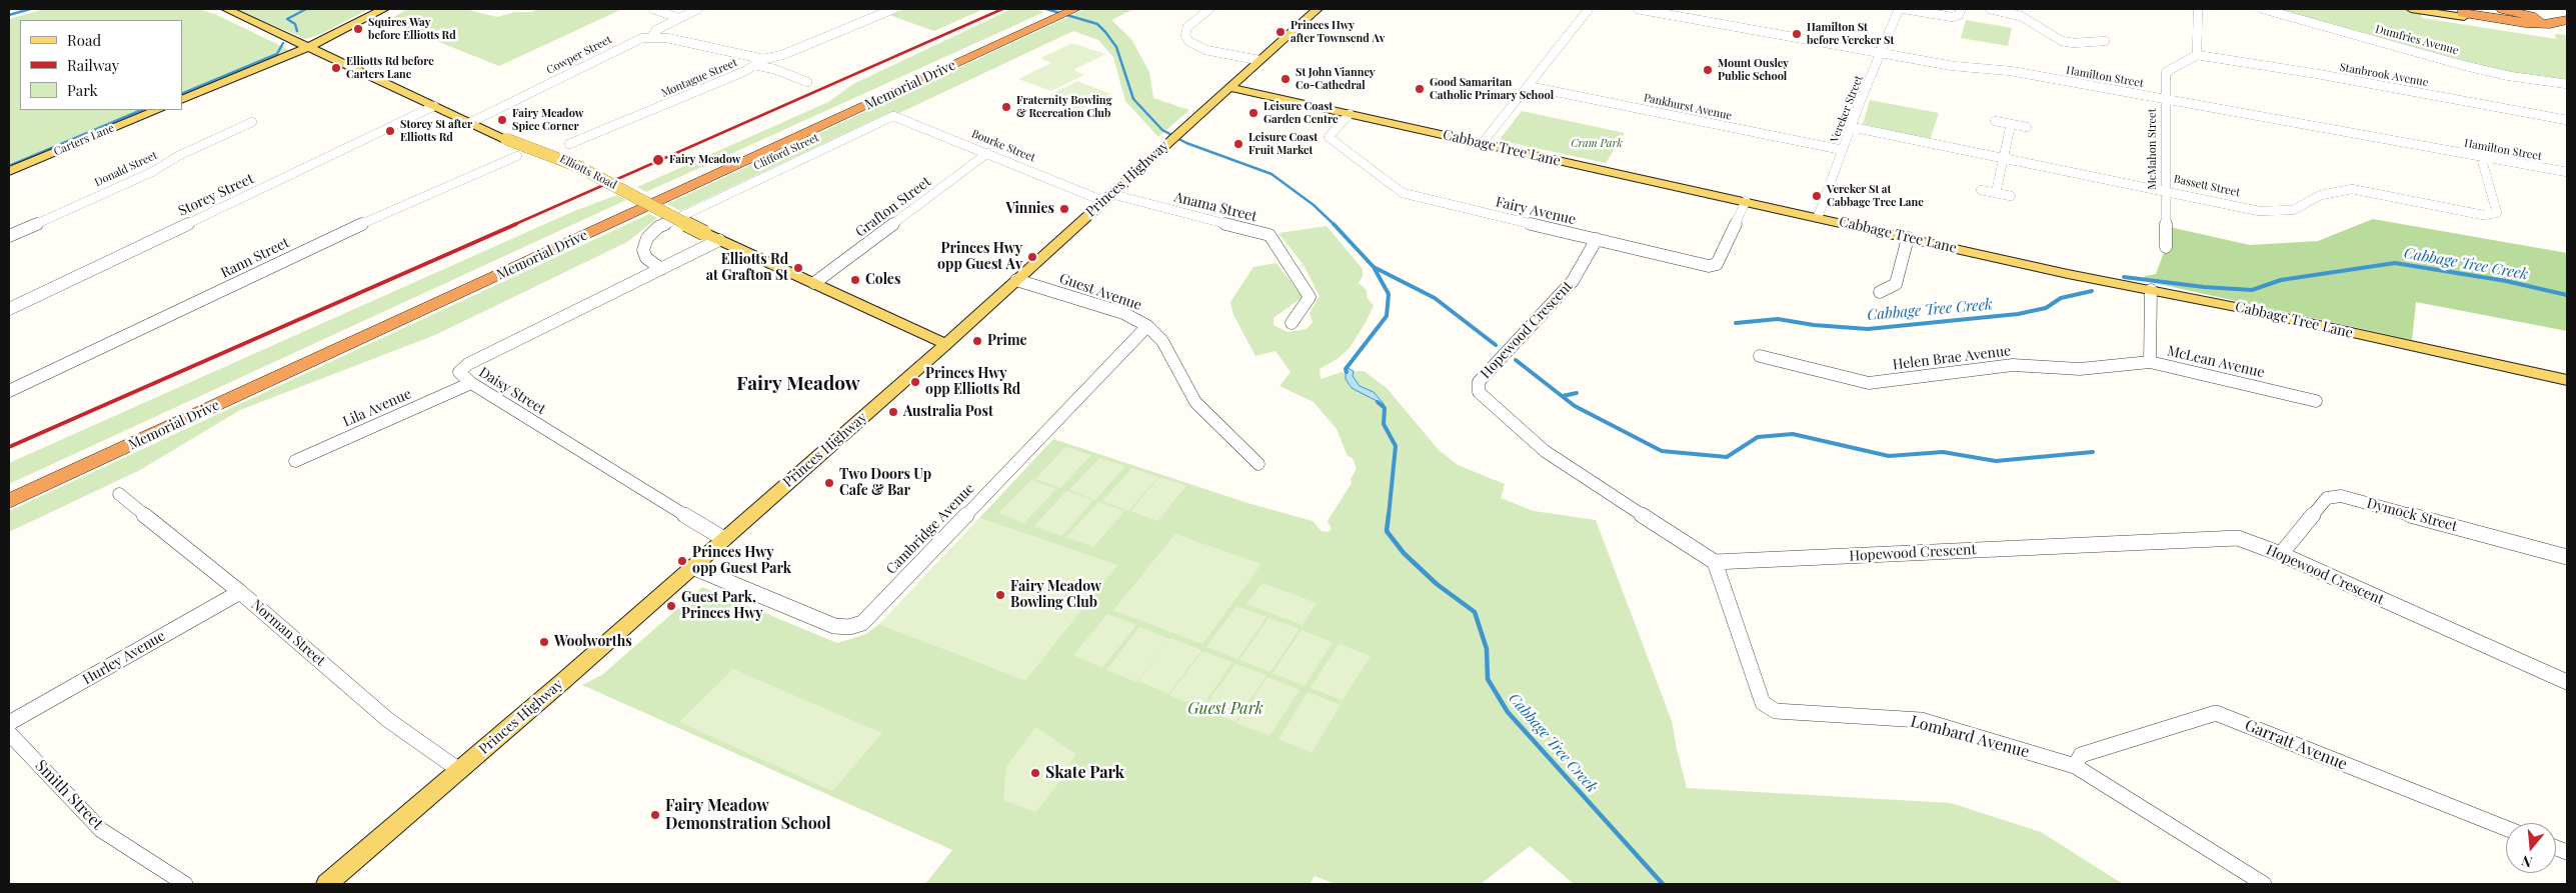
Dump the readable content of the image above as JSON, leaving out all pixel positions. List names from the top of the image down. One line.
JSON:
{"streets":{"highway":["Memorial Drive"],"main road":["Carters Lane","Cabbage Tree Lane","Elliotts Road","Princes Highway"],"street":["Dumfries Avenue","Cowper Street","Stanbrook Avenue","Hamilton Street","Montague Street","Pankhurst Avenue","Vereker Street","Bourke Street","McMahon Street","Clifford Street","Donald Street","Bassett Street","Storey Street","Grafton Street","Anama Street","Fairy Avenue","Rann Street","Guest Avenue","Hopewood Crescent","Helen Brae Avenue","McLean Avenue","Daisy Street","Lila Avenue","Dymock Street","Cambridge Avenue","Norman Street","Hurley Avenue","Lombard Avenue","Garratt Avenue","Smith Street"]},"crossings":[["Cowper Street","Elliotts Road"],["Stanbrook Avenue","McMahon Street"],["Hamilton Street","Vereker Street"],["Hamilton Street","McMahon Street"],["Hamilton Street","Bassett Street"],["Pankhurst Avenue","Vereker Street"],["Vereker Street","Cabbage Tree Lane"],["Vereker Street","Bassett Street"],["Bourke Street","Clifford Street"],["Bourke Street","Princes Highway"],["Bourke Street","Grafton Street"],["Bourke Street","Anama Street"],["Cabbage Tree Lane","Princes Highway"],["Cabbage Tree Lane","Fairy Avenue"],["Cabbage Tree Lane","McLean Avenue"],["McMahon Street","Bassett Street"],["Clifford Street","Daisy Street"],["Elliotts Road","Princes Highway"],["Elliotts Road","Storey Street"],["Elliotts Road","Grafton Street"],["Elliotts Road","Daisy Street"],["Princes Highway","Anama Street"],["Princes Highway","Guest Avenue"],["Princes Highway","Daisy Street"],["Princes Highway","Cambridge Avenue"],["Princes Highway","Norman Street"],["Fairy Avenue","Hopewood Crescent"],["Guest Avenue","Cambridge Avenue"],["Hopewood Crescent","Dymock Street"],["Hopewood Crescent","Lombard Avenue"],["Helen Brae Avenue","McLean Avenue"],["Daisy Street","Lila Avenue"],["Norman Street","Hurley Avenue"],["Lombard Avenue","Garratt Avenue"]],"districts":["Fairy Meadow"],"water":["Cabbage Tree Creek"],"parks":["Cram Park","Guest Park"],"places":["Squires Way before Elliotts Rd","Princes Hwy after Townsend Av","Hamilton St before Vereker St","Elliotts Rd before Carters Lane","Mount Ousley Public School","St John Vianney Co-Cathedral","Good Samaritan Catholic Primary School","Fraternity Bowling & Recreation Club","Leisure Coast Garden Centre","Fairy Meadow Spice Corner","Storey St after Elliotts Rd","Leisure Coast Fruit Market","Fairy Meadow","Vereker St at Cabbage Tree Lane","Vinnies","Princes Hwy opp Guest Av","Elliotts Rd at Grafton St","Coles","Prime","Princes Hwy opp Elliotts Rd","Australia Post","Two Doors Up Cafe & Bar","Princes Hwy opp Guest Park","Fairy Meadow Bowling Club","Guest Park, Princes Hwy","Woolworths","Skate Park","Fairy Meadow Demonstration School"],"legend":["Road","Railway","Park"],"north":"bottom"}
